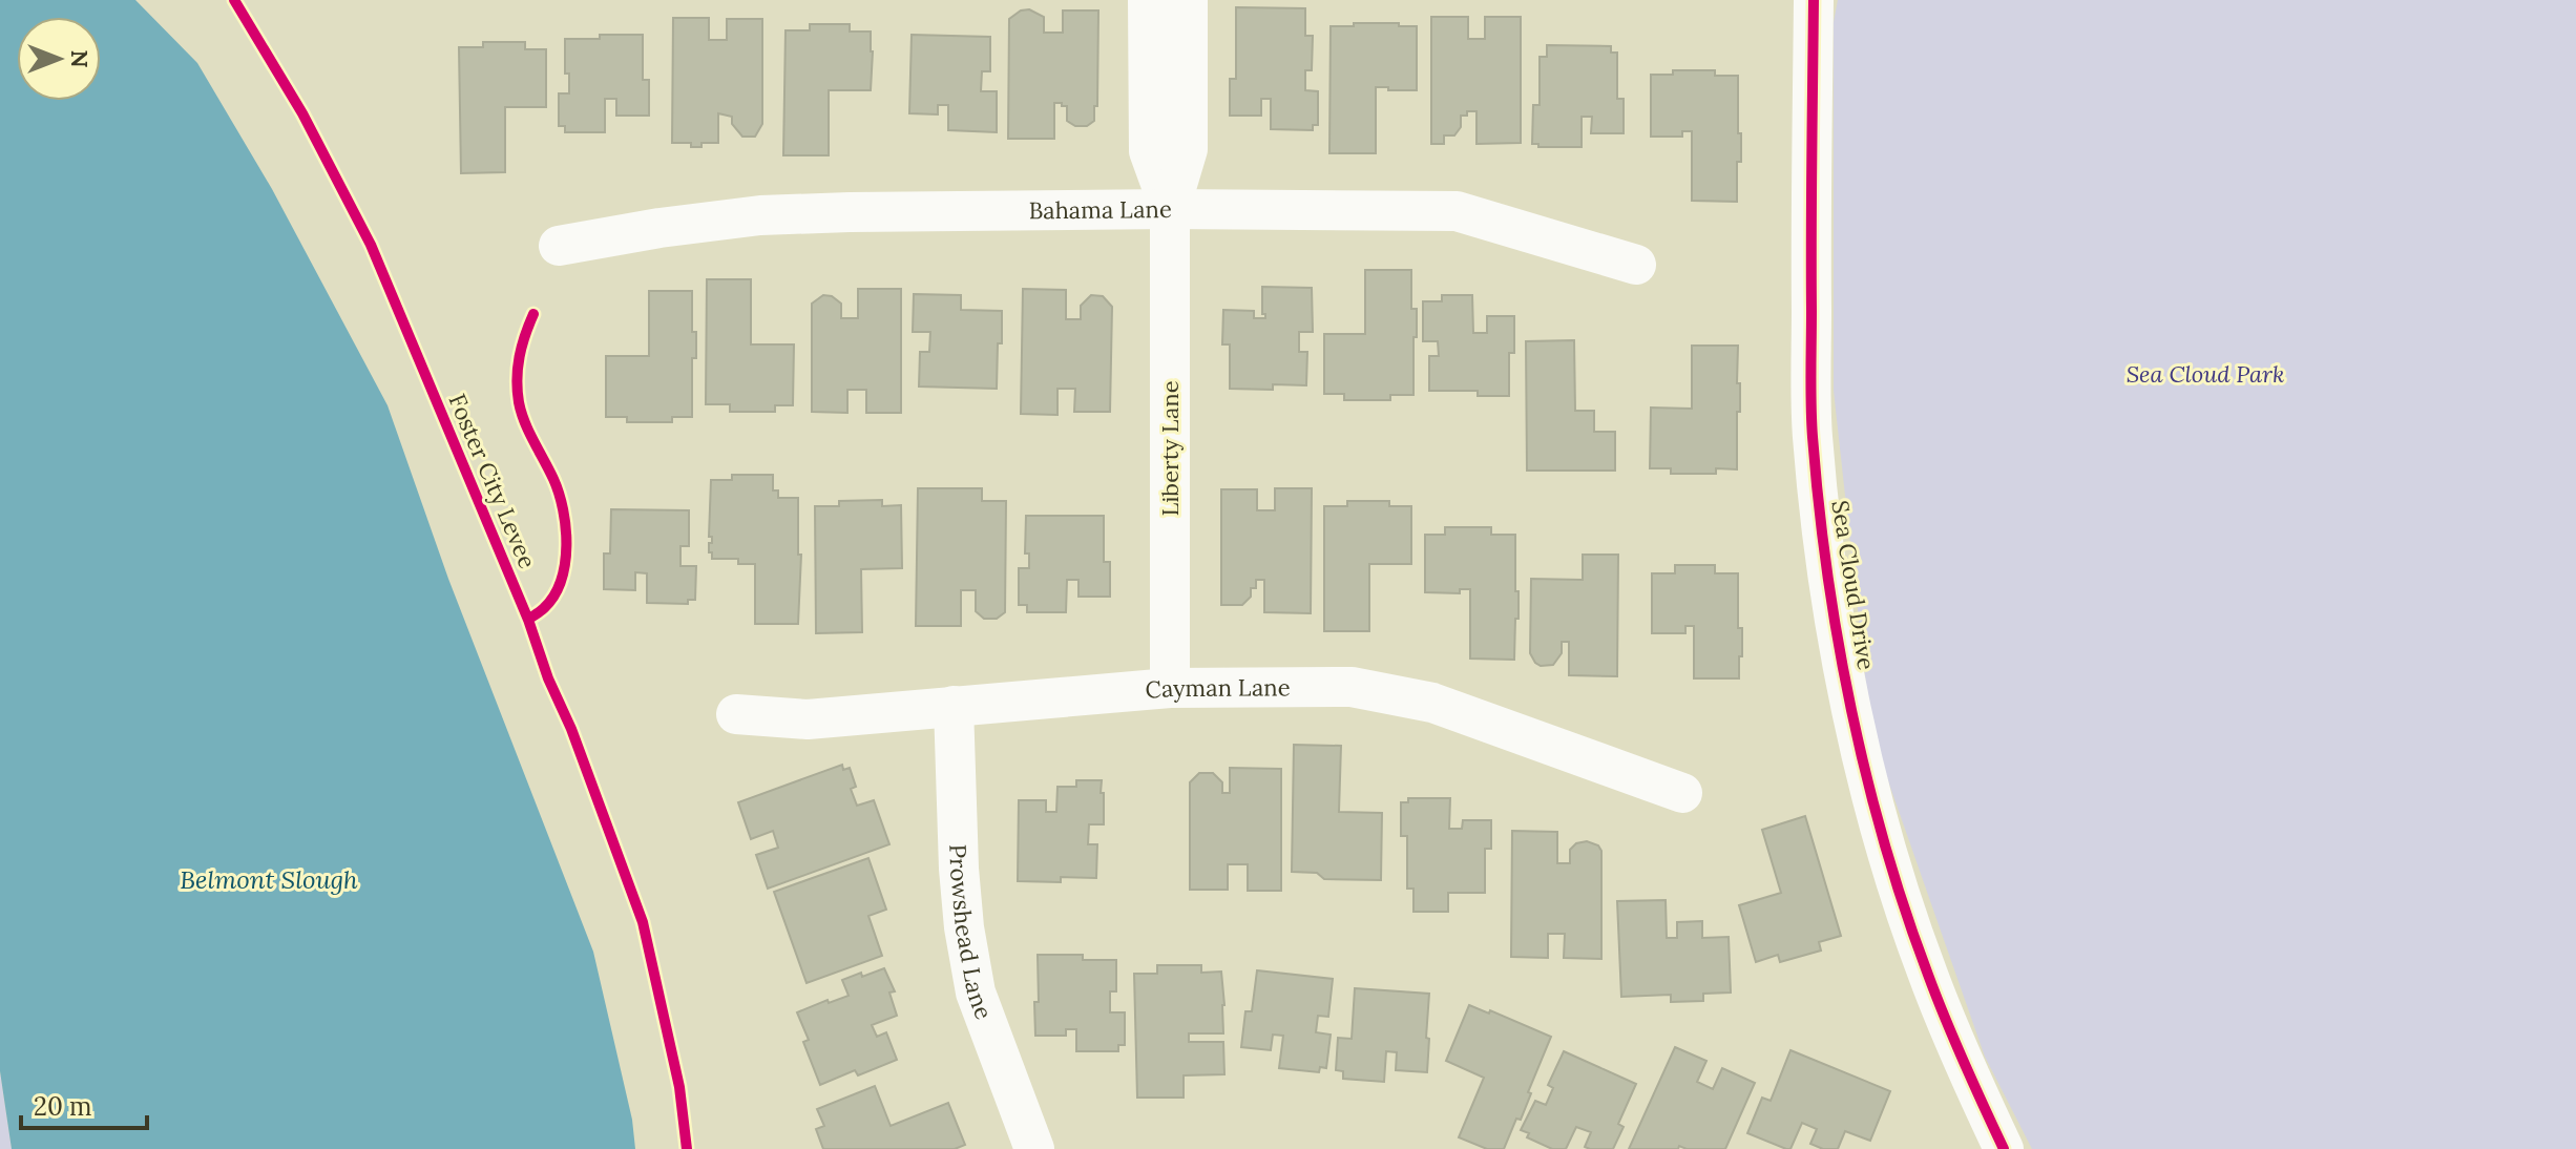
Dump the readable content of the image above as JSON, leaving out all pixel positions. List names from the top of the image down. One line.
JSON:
{"streets":{"street":["Bahama Lane","Liberty Lane","Sea Cloud Drive","Cayman Lane","Prowshead Lane"],"cycle path":["Foster City Levee"]},"crossings":[["Bahama Lane","Liberty Lane"],["Liberty Lane","Cayman Lane"],["Cayman Lane","Prowshead Lane"]],"water":["Belmont Slough"],"parks":["Sea Cloud Park"],"scale_bar":"20 m","north":"right"}
